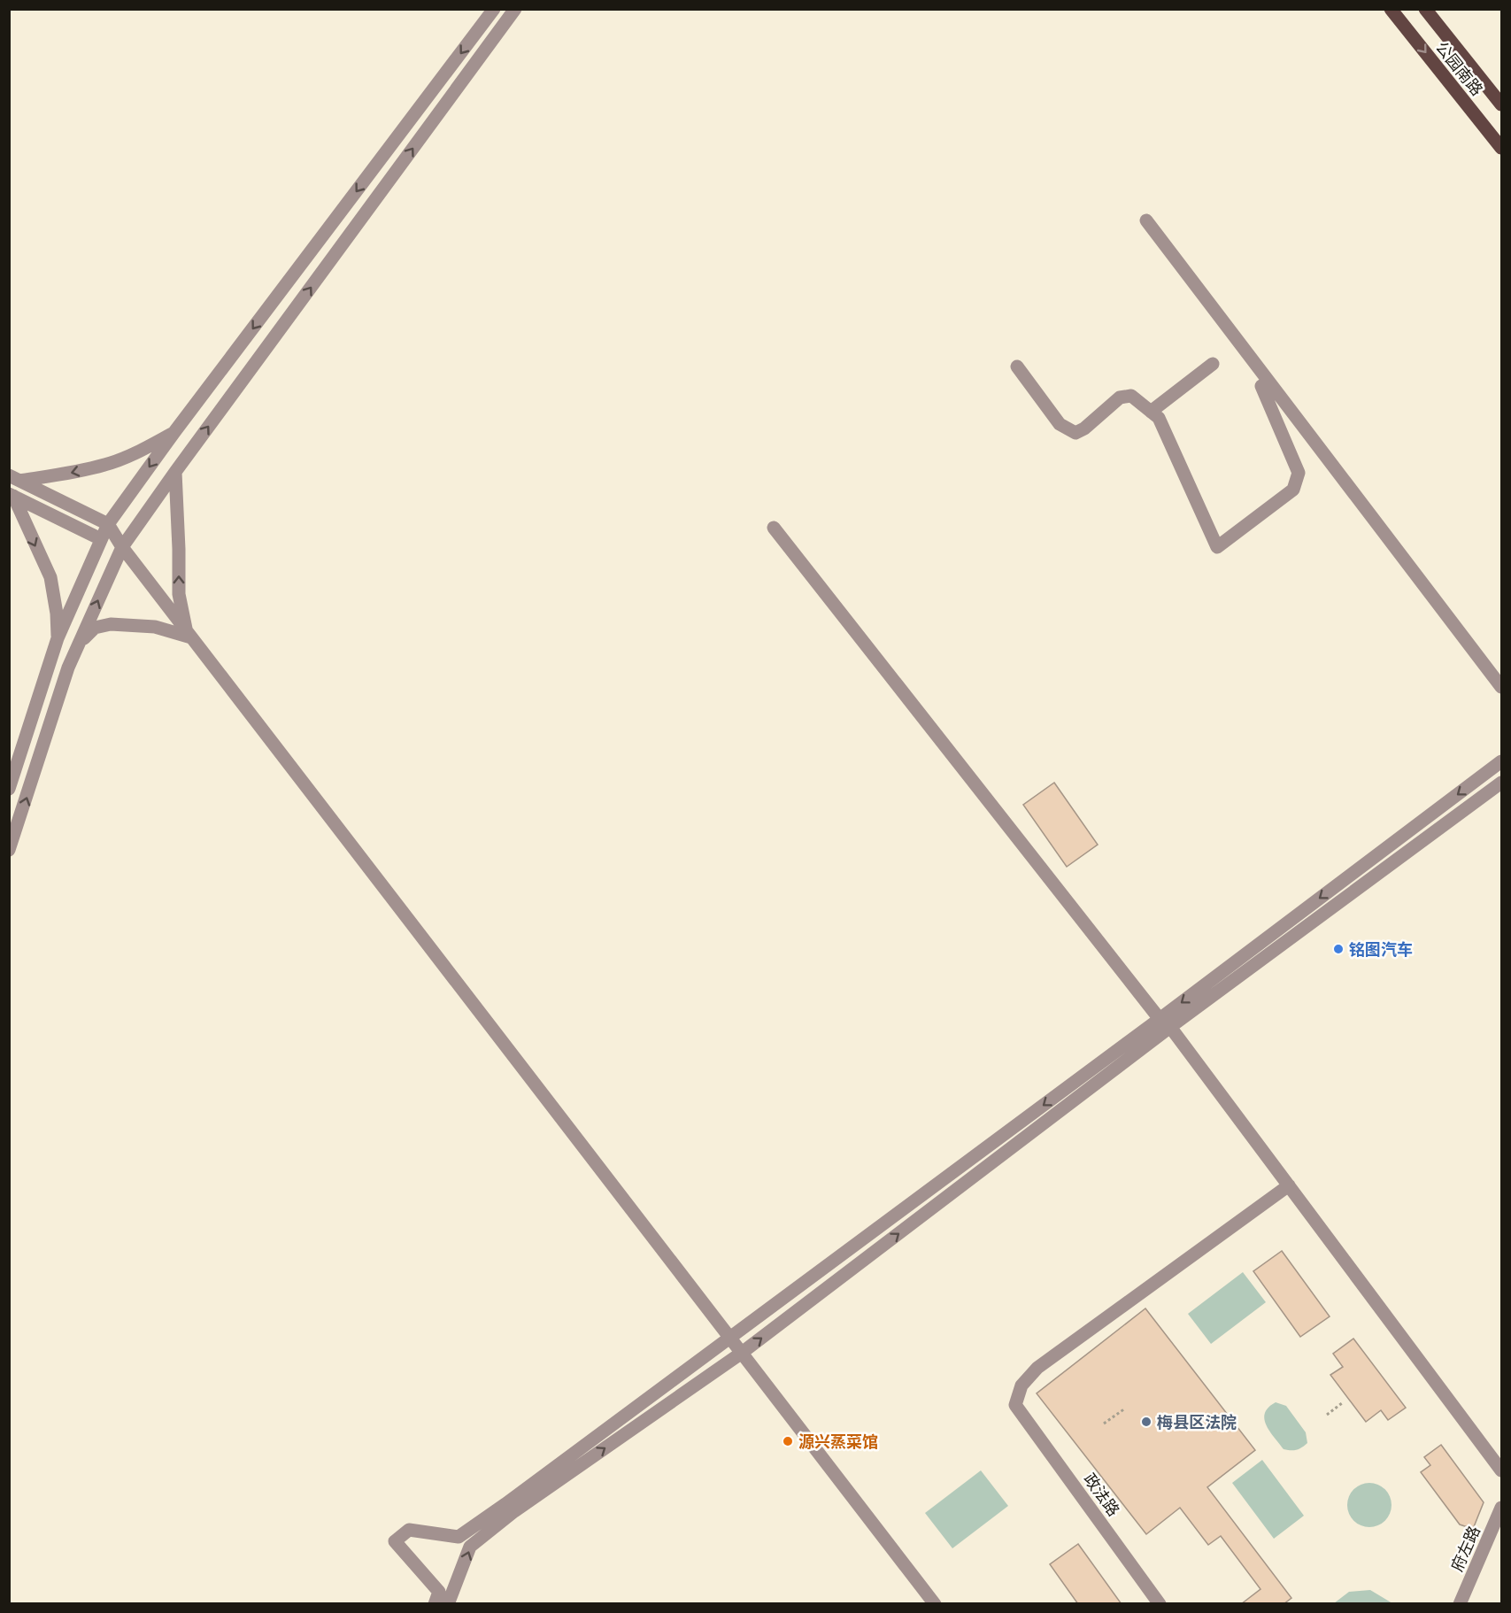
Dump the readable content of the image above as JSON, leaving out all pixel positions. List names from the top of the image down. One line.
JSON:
{"streets":{"main road":["公园南路"],"street":["政法路","府左路"]},"places":["铭图汽车","梅县区法院","源兴蒸菜馆"]}
